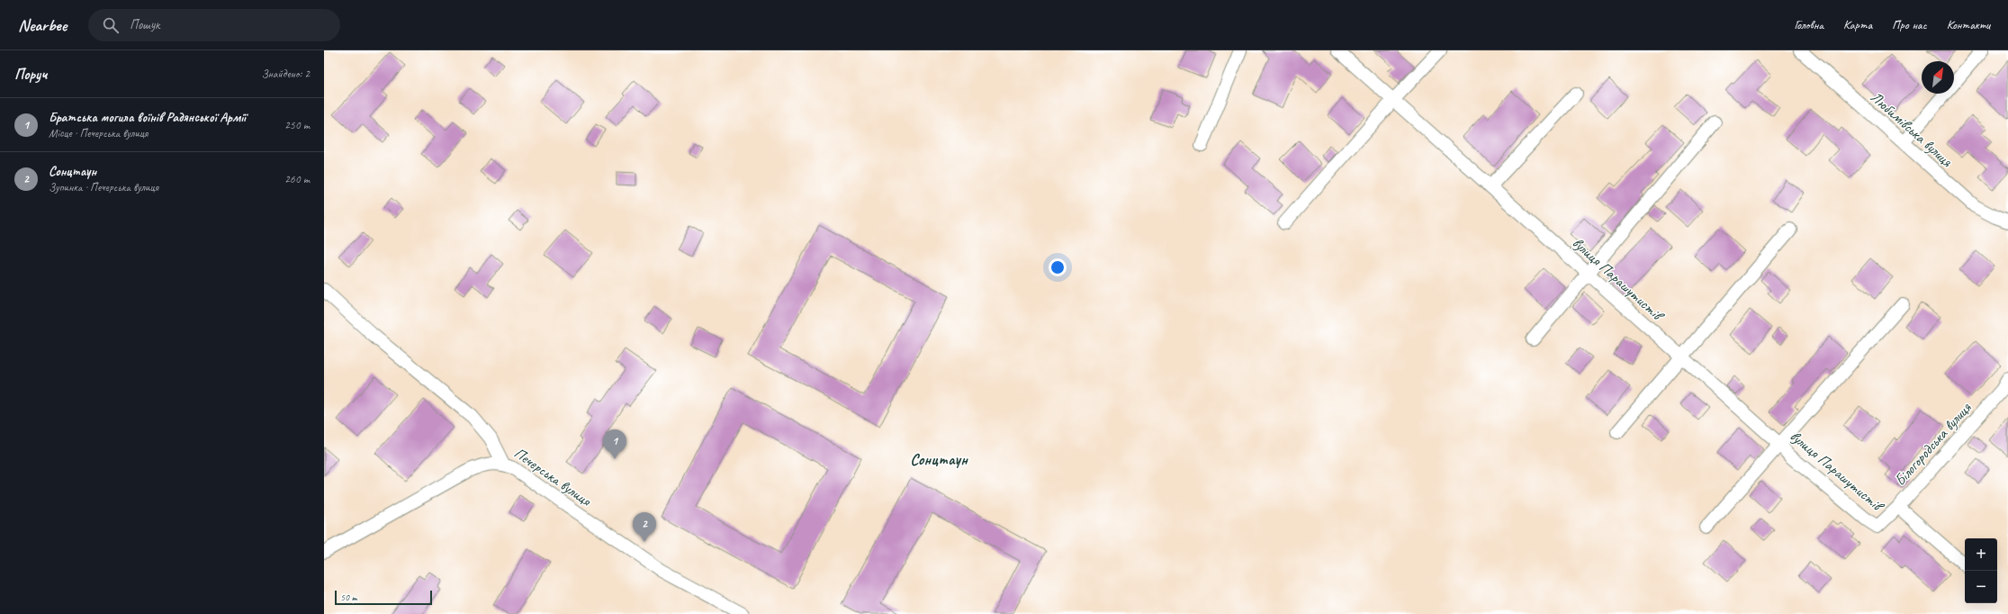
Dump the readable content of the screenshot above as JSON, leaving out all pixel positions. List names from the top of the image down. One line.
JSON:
{"streets":{"street":["Любимівська вулиця","вулиця Парашутистів","Білогородська вулиця","Печерська вулиця"]},"crossings":[["вулиця Парашутистів","Білогородська вулиця"]],"districts":["Сонцтаун"],"scale_bar":"50 m","north":"top right","page":{"header":"Nearbee","search":"Пошук","nav":["Головна","Карта","Про нас","Контакти"],"heading":["Поруч","Знайдено: 2"],"list":[{"mark":"1","name":"Братська могила воїнів Радянської Армії","note":"Місце · Печерська вулиця","value":"250 m"},{"mark":"2","name":"Сонцтаун","note":"Зупинка · Печерська вулиця","value":"260 m"}],"pins":["1","2"],"map_buttons":["+","−"],"scale":"50 m"}}
